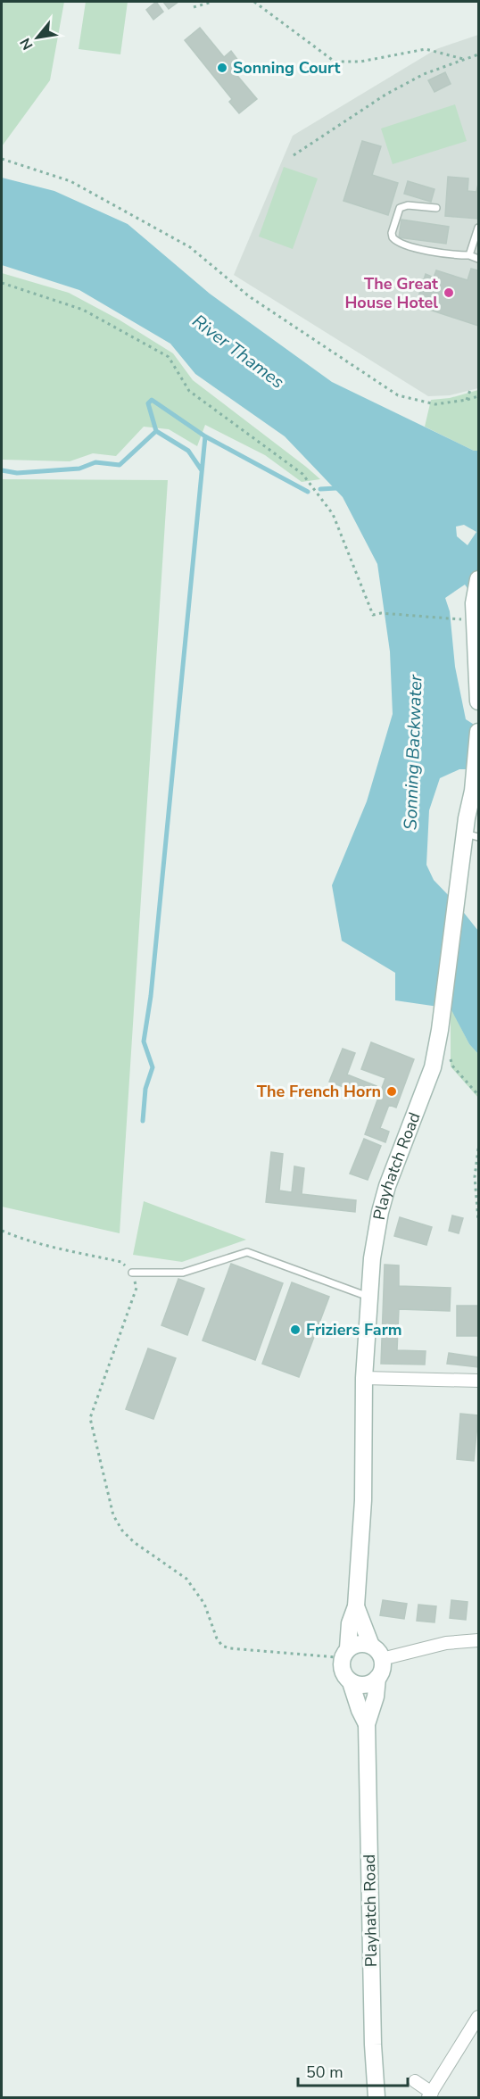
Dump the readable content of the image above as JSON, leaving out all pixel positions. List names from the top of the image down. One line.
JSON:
{"streets":{"main road":["Playhatch Road"]},"water":["River Thames","Sonning Backwater"],"places":["Sonning Court","The Great House Hotel","The French Horn","Friziers Farm"],"scale_bar":"50 m","north":"bottom left"}
